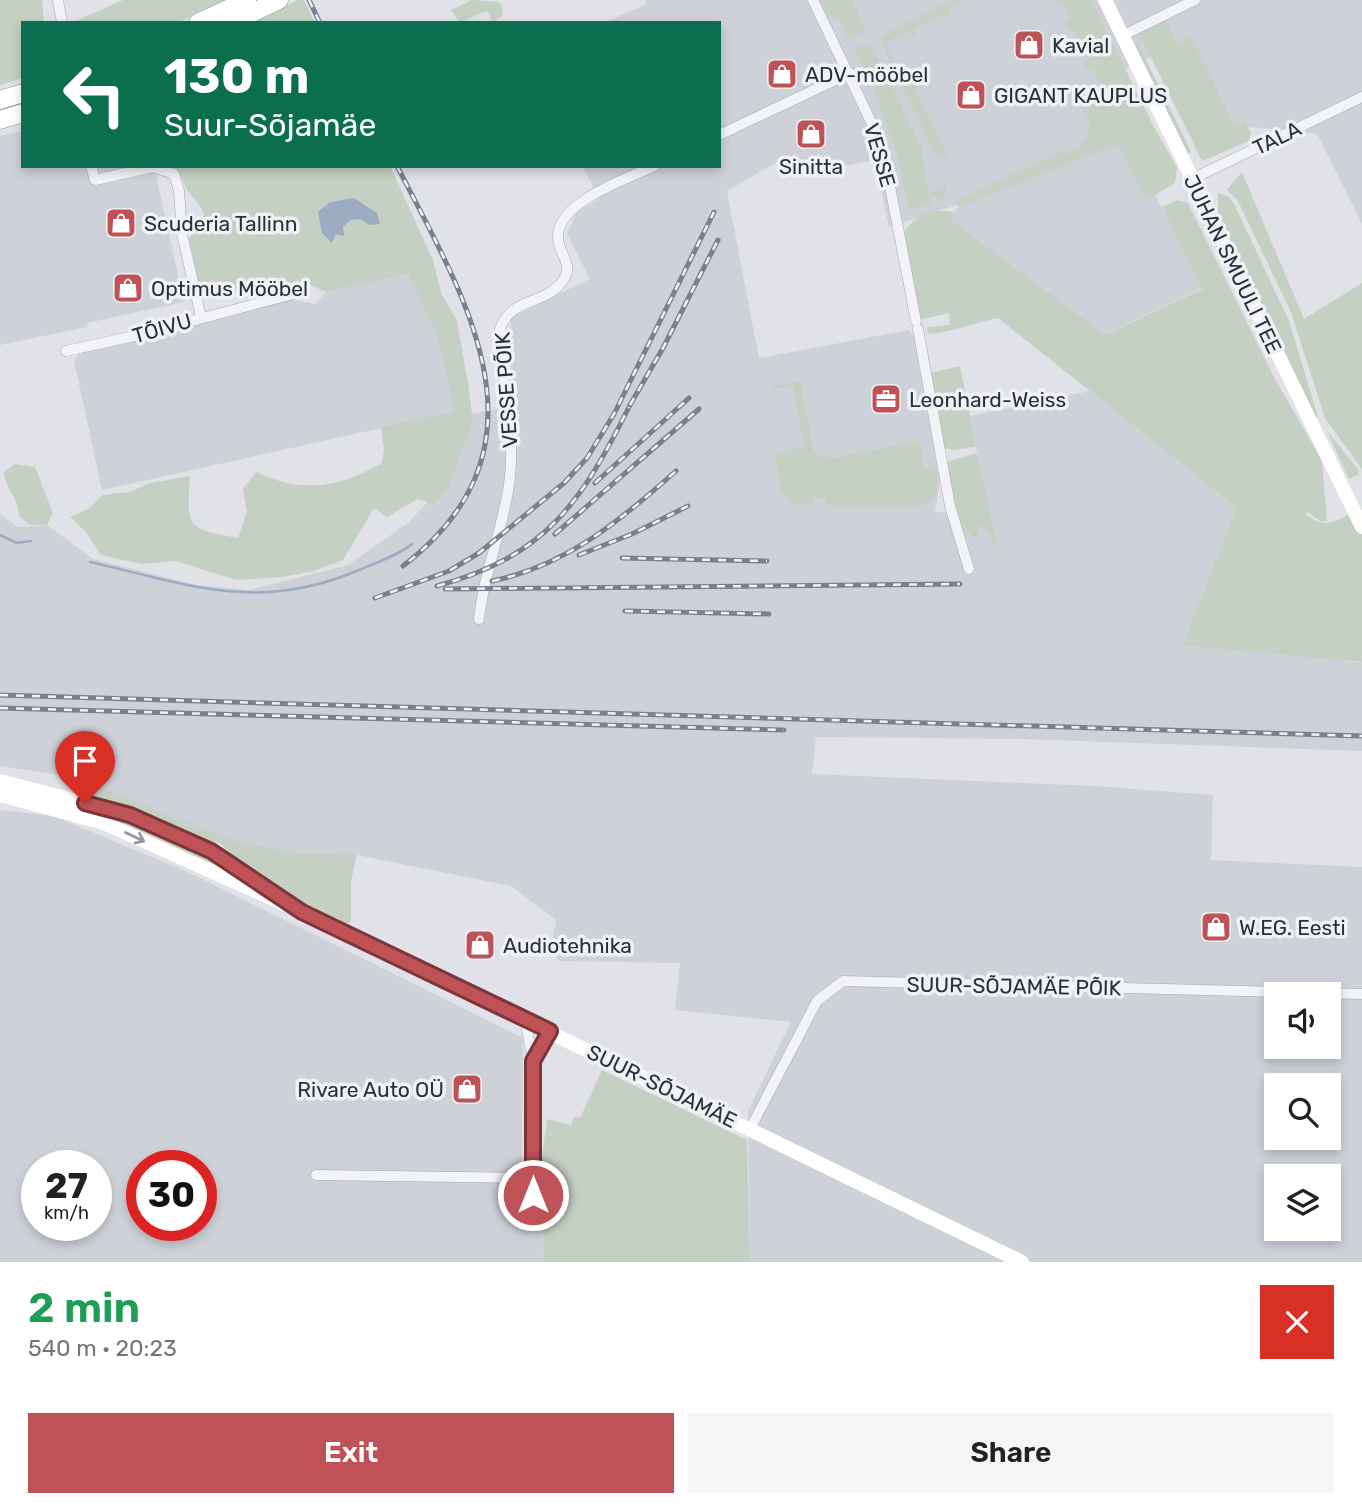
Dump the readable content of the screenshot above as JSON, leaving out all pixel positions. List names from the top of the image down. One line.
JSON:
{"streets":{"main road":["JUHAN SMUULI TEE","SUUR-SÕJAMÄE"],"street":["TALA","VESSE","TÕIVU","VESSE PÕIK","SUUR-SÕJAMÄE PÕIK"]},"crossings":[["TALA","JUHAN SMUULI TEE"],["SUUR-SÕJAMÄE PÕIK","SUUR-SÕJAMÄE"]],"places":{"shop":["Kavial","ADV-mööbel","GIGANT KAUPLUS","Sinitta","Scuderia Tallinn","Optimus Mööbel","W.EG. Eesti","Audiotehnika","Rivare Auto OÜ"],"office":["Leonhard-Weiss"]},"page":{"turn":["130 m","Suur-Sõjamäe"],"speed":"27 km/h","limit":"30","heading":["2 min","540 m · 20:23"],"buttons":["Exit","Share"]}}
